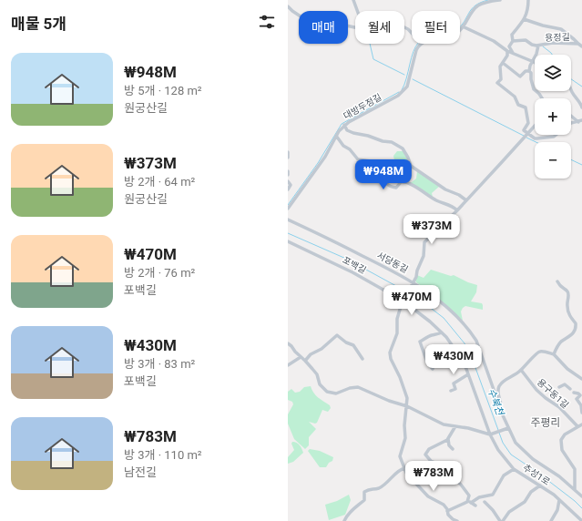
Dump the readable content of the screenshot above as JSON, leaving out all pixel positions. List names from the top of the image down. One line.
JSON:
{"streets":{"street":["용정길","대방두정길","서당동길","포백길","용구동1길","추성1로"]},"crossings":[["포백길","추성1로"]],"districts":["주평리"],"water":["수북천"],"page":{"heading":"매물 5개","chip":["매매","월세","필터"],"list":[{"name":"₩948M","note":"방 5개 · 128 m² · 원궁산길"},{"name":"₩373M","note":"방 2개 · 64 m² · 원궁산길"},{"name":"₩470M","note":"방 2개 · 76 m² · 포백길"},{"name":"₩430M","note":"방 3개 · 83 m² · 포백길"},{"name":"₩783M","note":"방 3개 · 110 m² · 남전길"}],"map_buttons":["+","−"],"price":["₩948M","₩373M","₩470M","₩430M","₩783M"]}}
